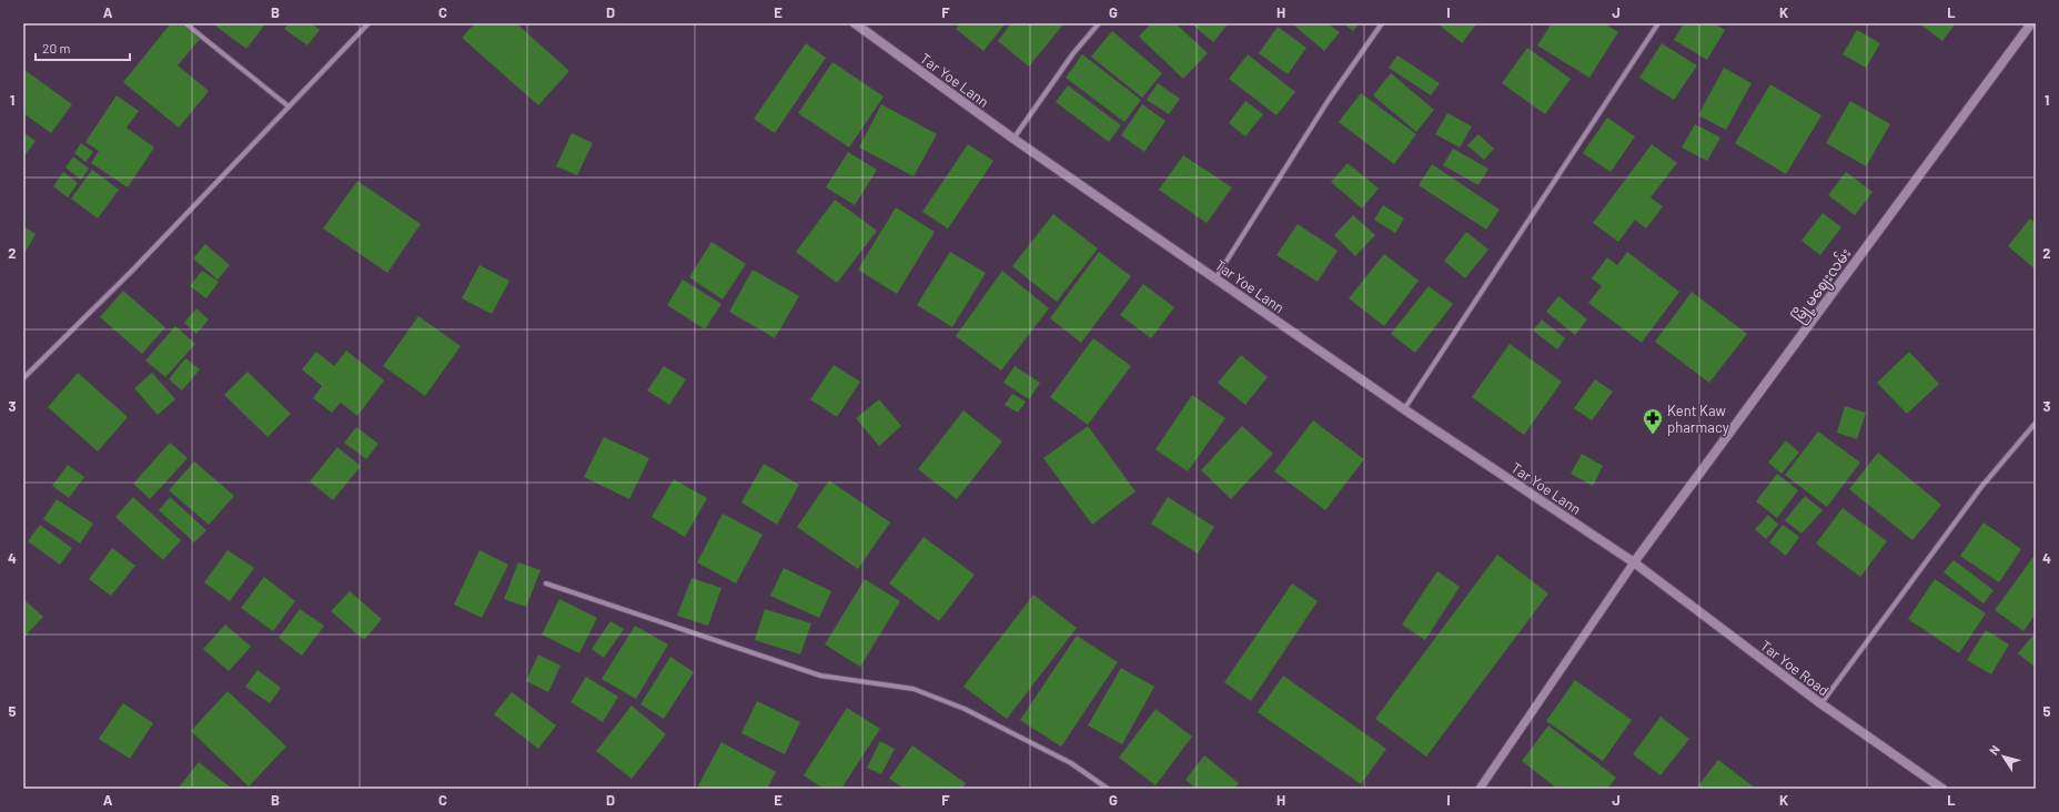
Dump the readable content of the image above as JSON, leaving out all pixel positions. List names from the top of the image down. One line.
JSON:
{"streets":{"main road":["Tar Yoe Lann","မြို့မဈေးလမ်း","Tar Yoe Road"]},"crossings":[["Tar Yoe Lann","မြို့မဈေးလမ်း"],["Tar Yoe Lann","Tar Yoe Road"],["မြို့မဈေးလမ်း","Tar Yoe Road"]],"places":{"pharmacy":["Kent Kaw pharmacy"]},"scale_bar":"20 m","north":"top left","grid":{"columns":["A","B","C","D","E","F","G","H","I","J","K","L"],"rows":["1","2","3","4","5"]}}
